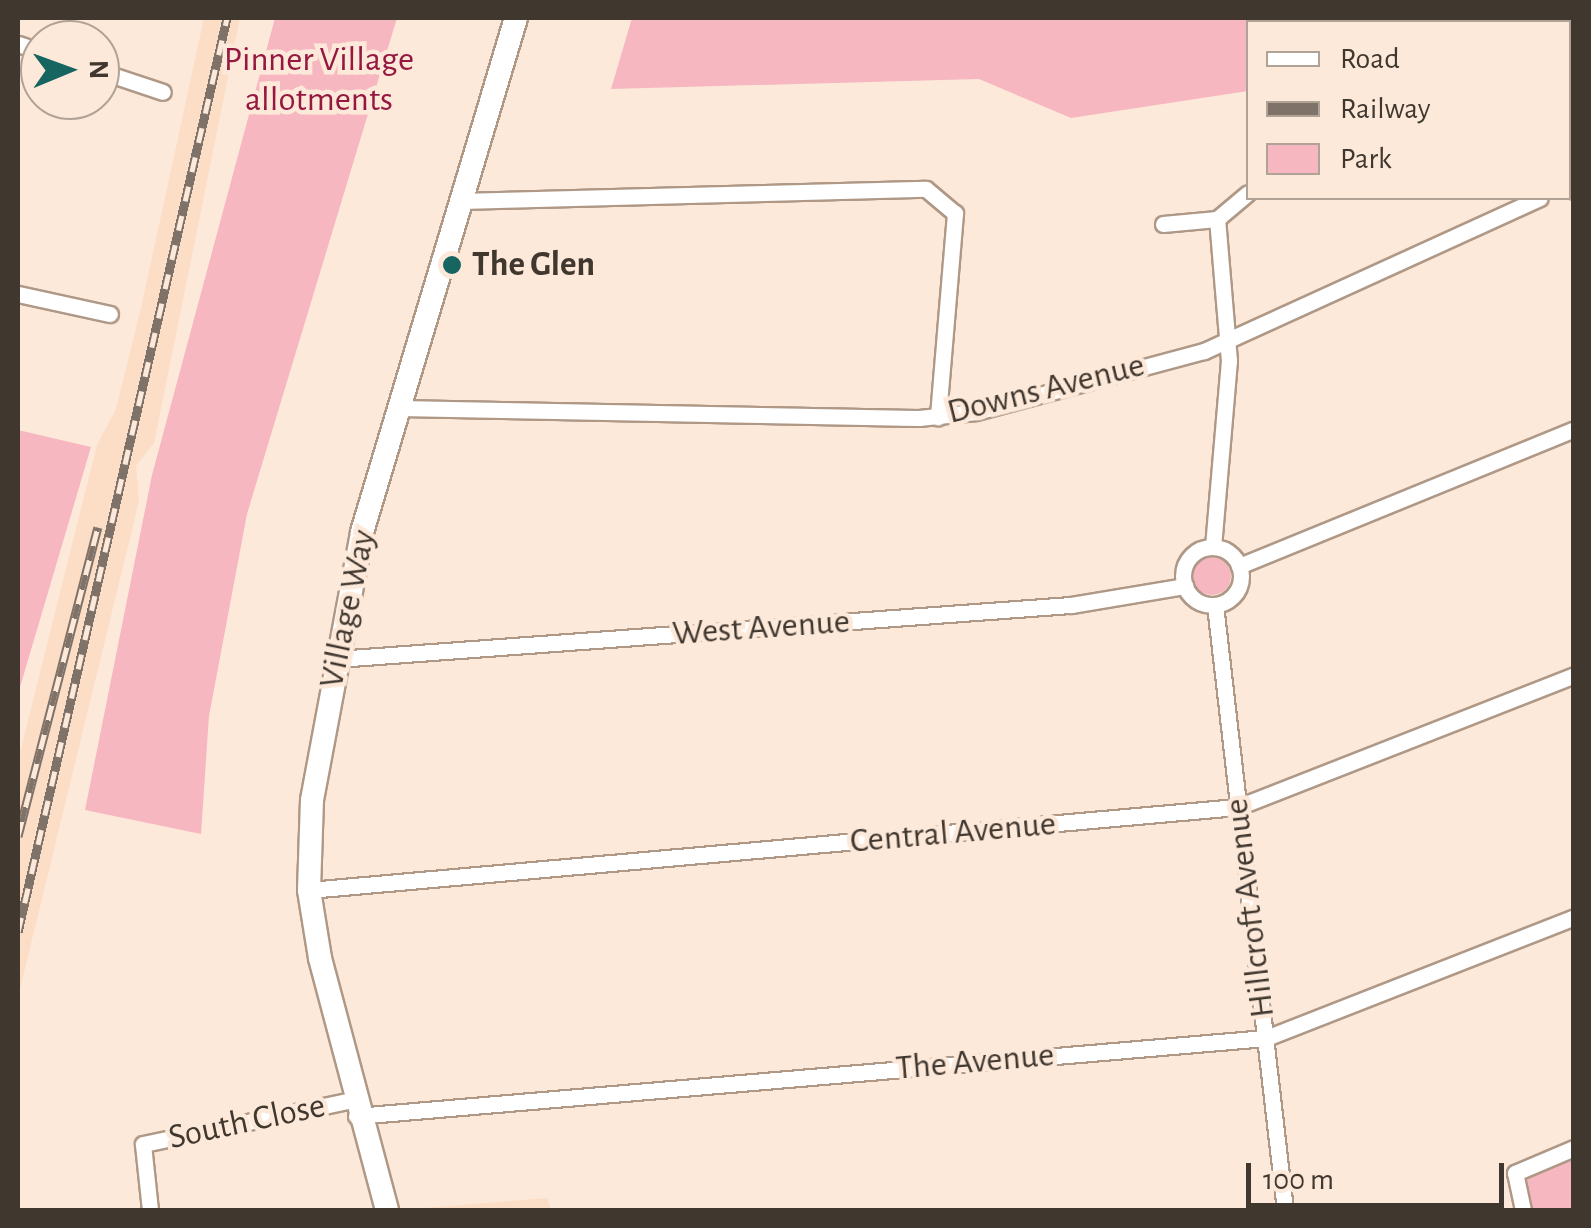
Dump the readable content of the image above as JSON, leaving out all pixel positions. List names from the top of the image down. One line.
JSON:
{"streets":{"street":["Downs Avenue","Village Way","West Avenue","Central Avenue","Hillcroft Avenue","The Avenue","South Close"]},"crossings":[["Downs Avenue","Village Way"],["Village Way","West Avenue"],["Village Way","Central Avenue"],["Village Way","The Avenue"],["Village Way","South Close"],["West Avenue","Hillcroft Avenue"],["Central Avenue","Hillcroft Avenue"],["Hillcroft Avenue","The Avenue"],["The Avenue","South Close"]],"parks":["Pinner Village allotments"],"places":["The Glen"],"legend":["Road","Railway","Park"],"scale_bar":"100 m","north":"right"}
